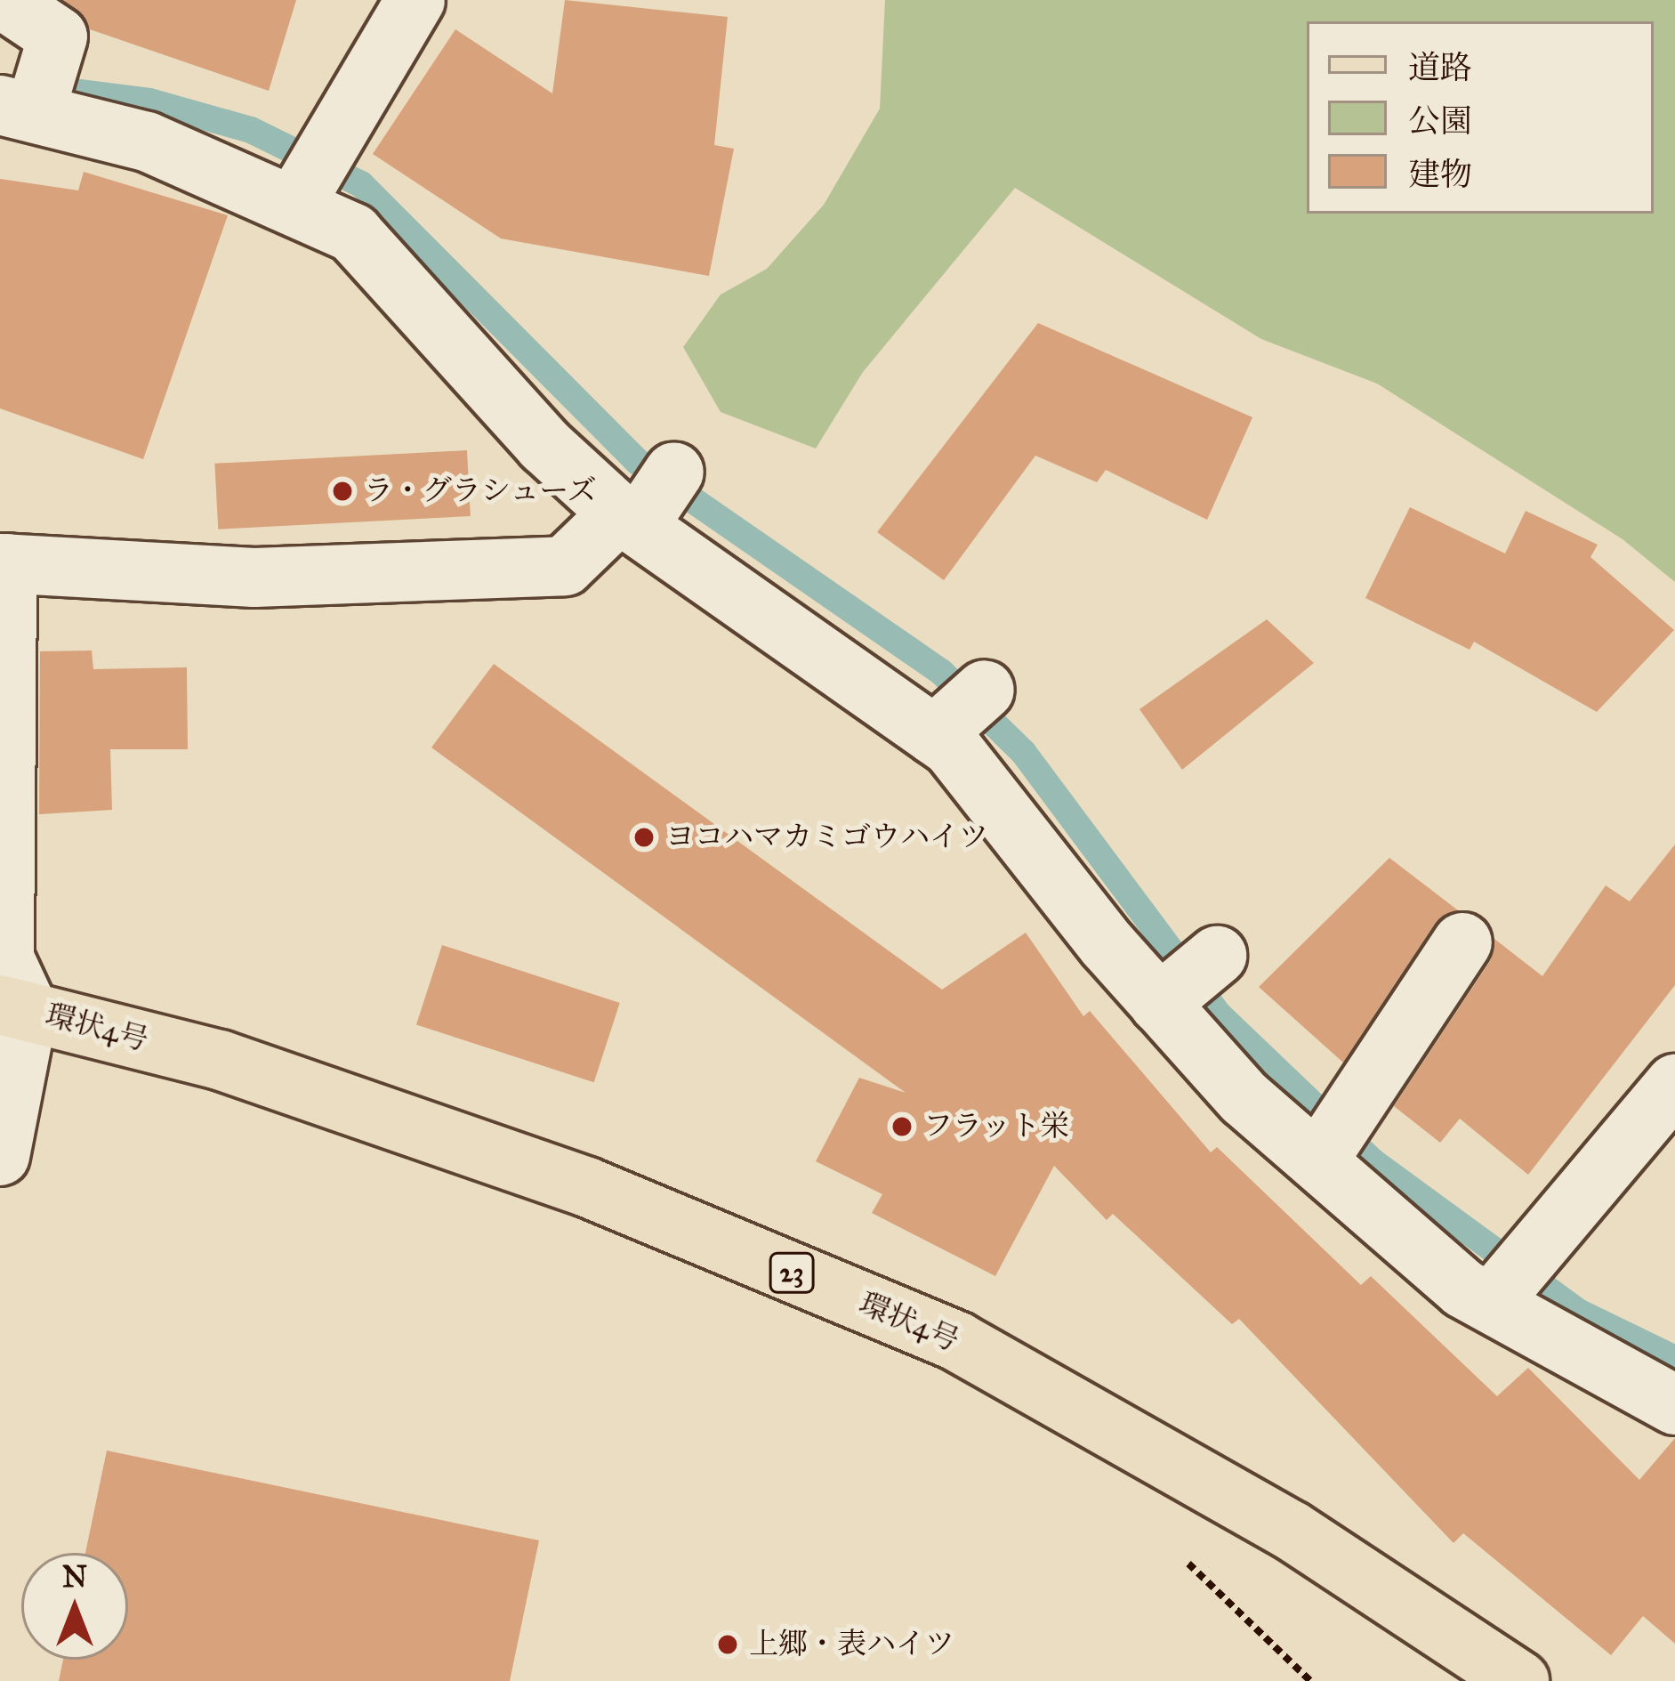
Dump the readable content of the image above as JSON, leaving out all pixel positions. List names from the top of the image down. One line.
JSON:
{"streets":{"main road":["環状4号","23"]},"places":["ラ・グラシューズ","ヨコハマカミゴウハイツ","フラット栄","上郷・表ハイツ"],"legend":["道路","公園","建物"],"north":"top"}
